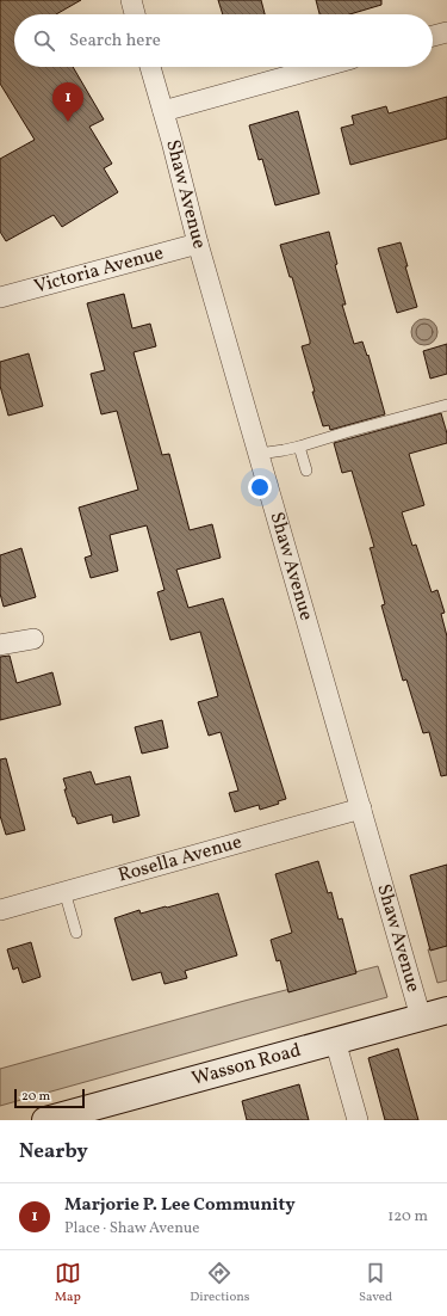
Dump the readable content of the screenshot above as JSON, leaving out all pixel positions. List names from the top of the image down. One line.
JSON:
{"streets":{"street":["Shaw Avenue","Victoria Avenue","Rosella Avenue","Wasson Road"]},"crossings":[["Shaw Avenue","Victoria Avenue"],["Shaw Avenue","Rosella Avenue"],["Shaw Avenue","Wasson Road"]],"scale_bar":"20 m","page":{"search":"Search here","pins":"1","scale":"20 m","heading":"Nearby","list":[{"mark":"1","name":"Marjorie P. Lee Community","note":"Place · Shaw Avenue","value":"120 m"}],"nav":["Map","Directions","Saved"]}}
